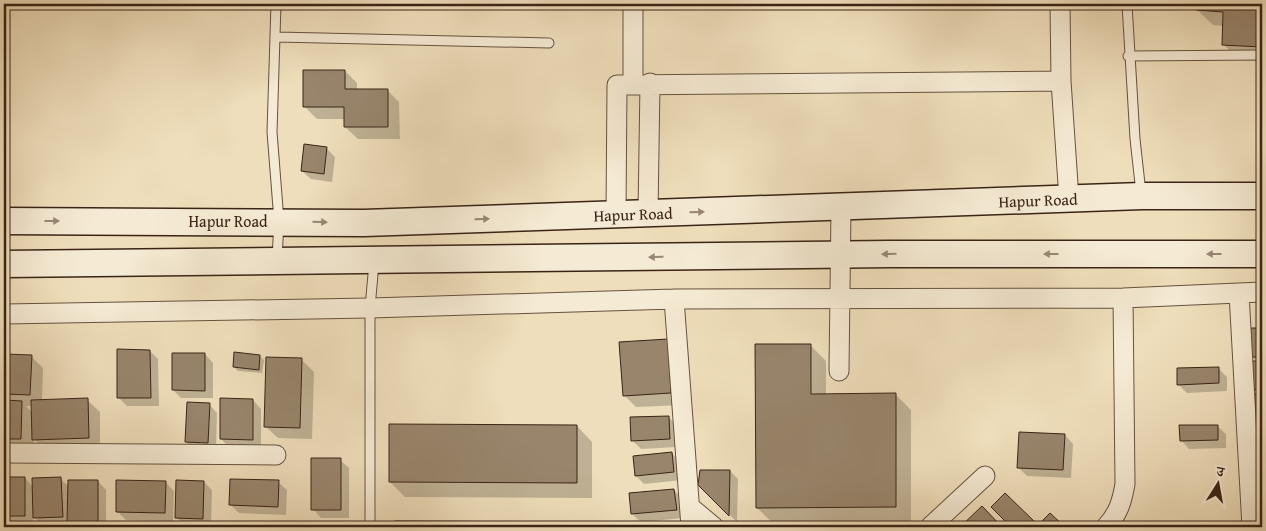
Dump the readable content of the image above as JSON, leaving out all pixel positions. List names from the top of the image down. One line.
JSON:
{"streets":{"main road":["Hapur Road"]},"north":"top"}
